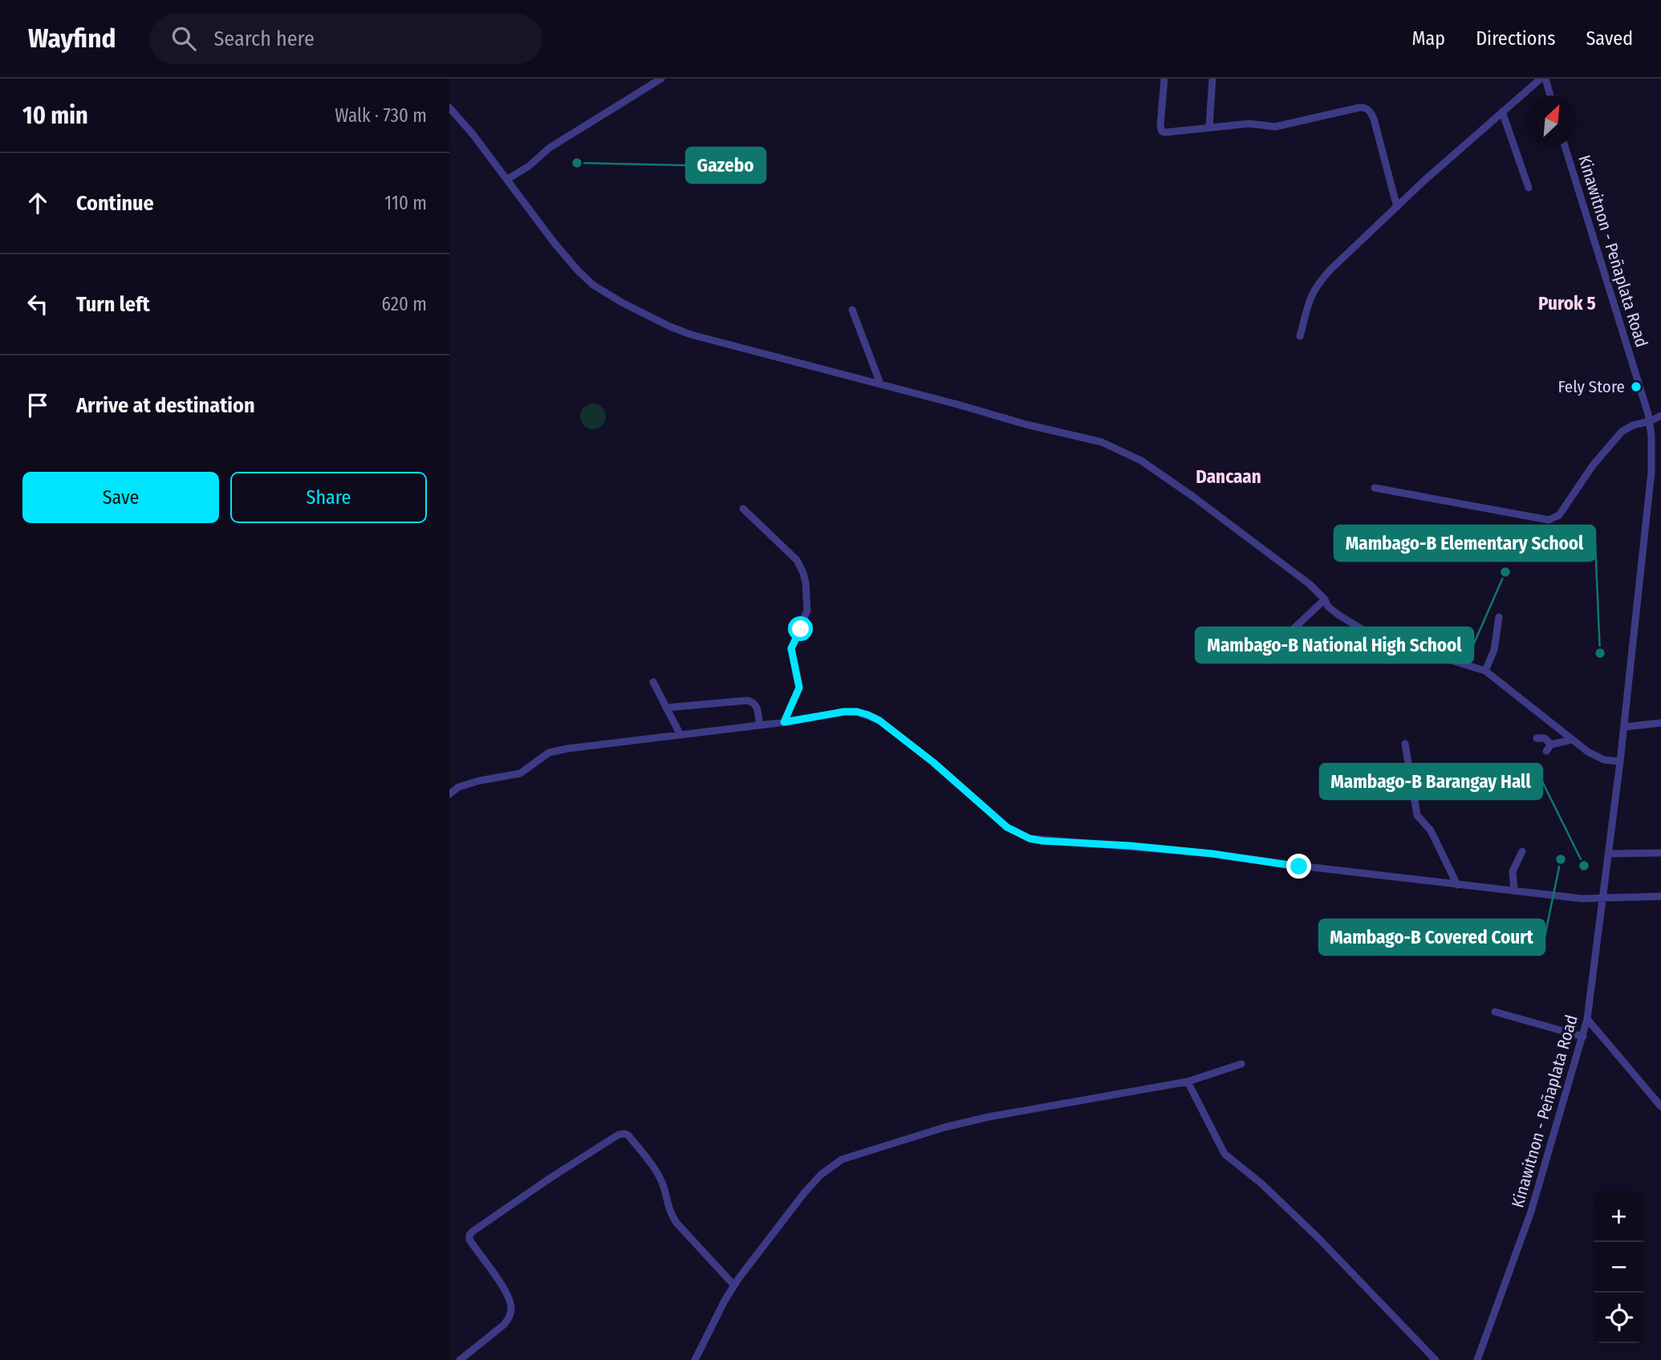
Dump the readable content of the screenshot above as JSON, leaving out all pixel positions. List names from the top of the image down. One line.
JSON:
{"streets":{"street":["Kinawitnon - Peñaplata Road"]},"districts":["Purok 5","Dancaan"],"places":["Gazebo","Fely Store","Mambago-B National High School","Mambago-B Elementary School","Mambago-B Covered Court","Mambago-B Barangay Hall"],"north":"top right","page":{"header":"Wayfind","search":"Search here","nav":["Map","Directions","Saved"],"heading":["10 min","Walk · 730 m"],"list":[["Continue","110 m"],["Turn left","620 m"],"Arrive at destination"],"buttons":["Save","Share"],"map_buttons":["+","−"]}}
